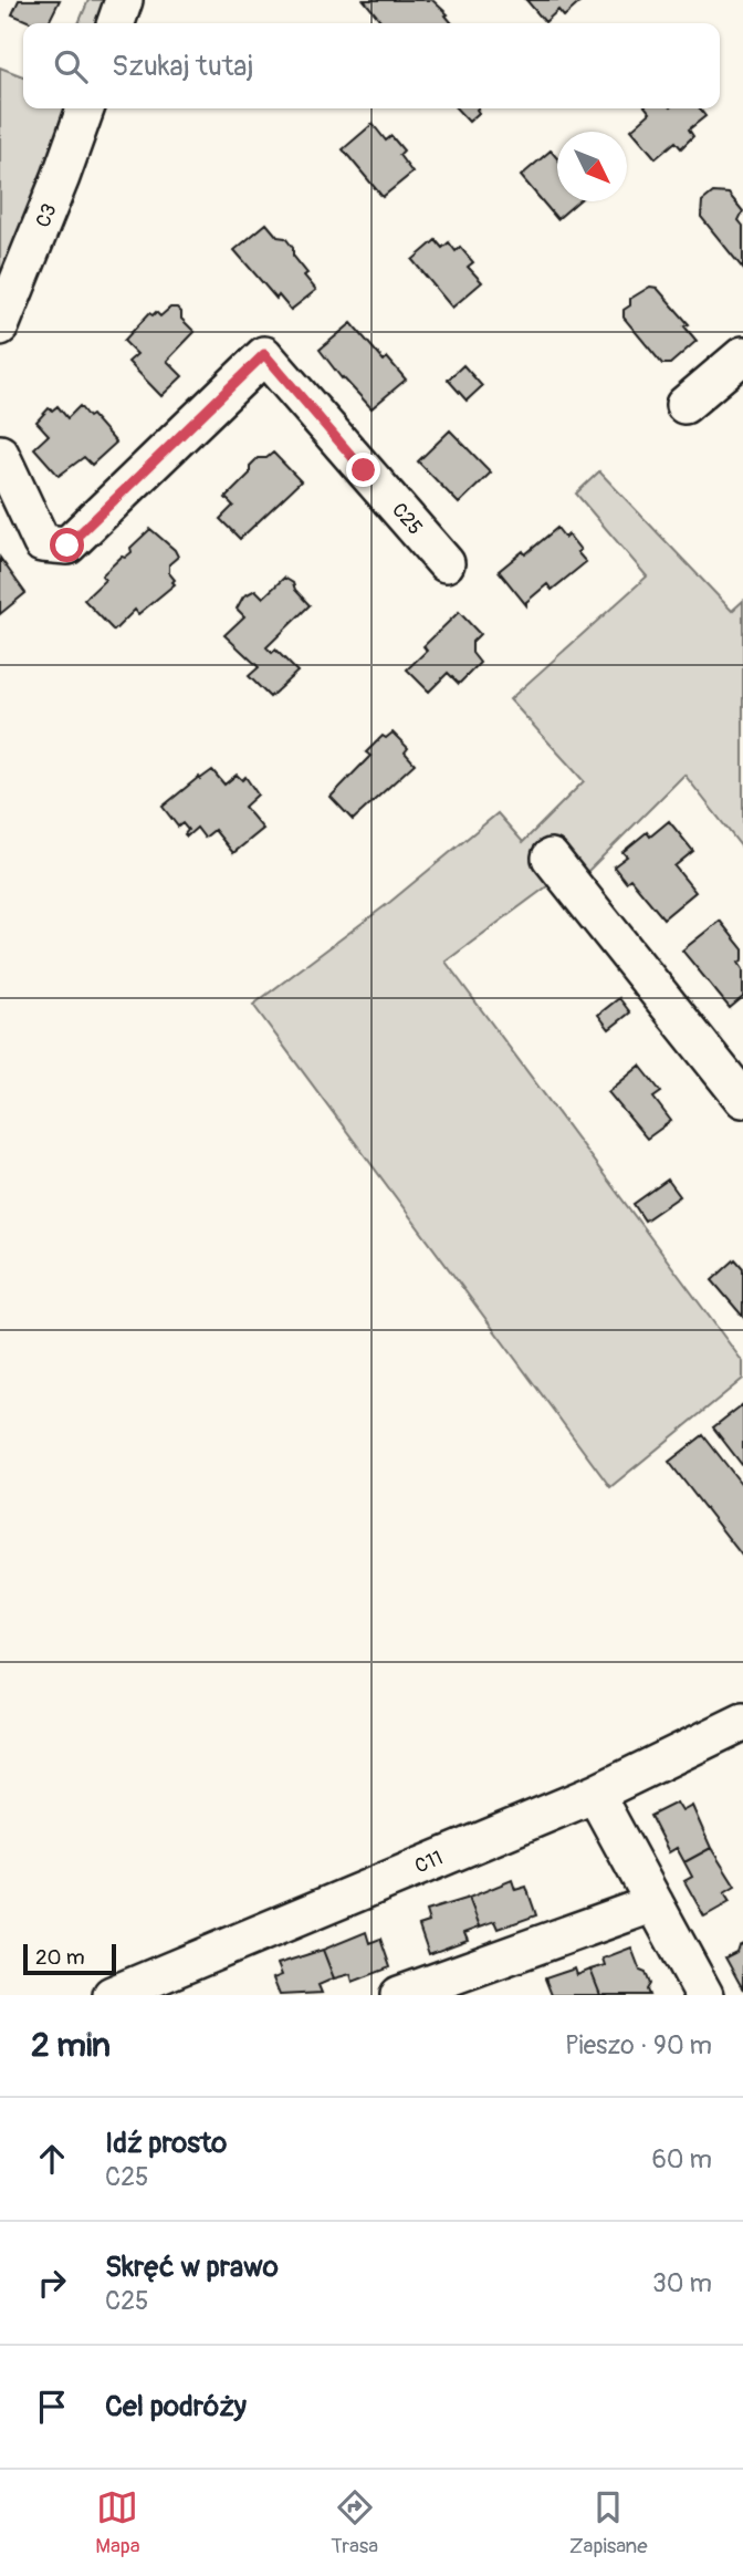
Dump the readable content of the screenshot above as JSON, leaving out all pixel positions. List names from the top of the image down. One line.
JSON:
{"streets":{"street":["C3","C25","C11"]},"scale_bar":"20 m","north":"bottom right","page":{"search":"Szukaj tutaj","scale":"20 m","heading":["2 min","Pieszo · 90 m"],"list":[["Idź prosto","C25","60 m"],["Skręć w prawo","C25","30 m"],"Cel podróży"],"nav":["Mapa","Trasa","Zapisane"]}}
